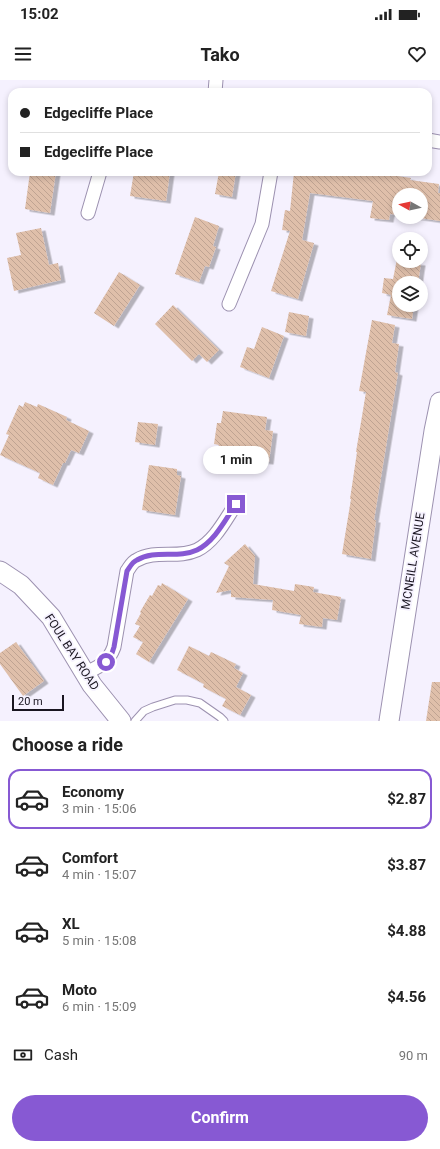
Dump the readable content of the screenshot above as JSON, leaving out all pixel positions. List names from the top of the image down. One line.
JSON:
{"streets":{"street":["MCNEILL AVENUE","FOUL BAY ROAD"]},"scale_bar":"20 m","north":"left","page":{"status":"15:02","header":"Tako","banner":["Edgecliffe Place","Edgecliffe Place"],"bubble":"1 min","scale":"20 m","heading":"Choose a ride","list":[{"name":"Economy","note":"3 min · 15:06","value":"$2.87"},{"name":"Comfort","note":"4 min · 15:07","value":"$3.87"},{"name":"XL","note":"5 min · 15:08","value":"$4.88"},{"name":"Moto","note":"6 min · 15:09","value":"$4.56"}],"pay":["Cash","90 m"],"buttons":"Confirm"}}
